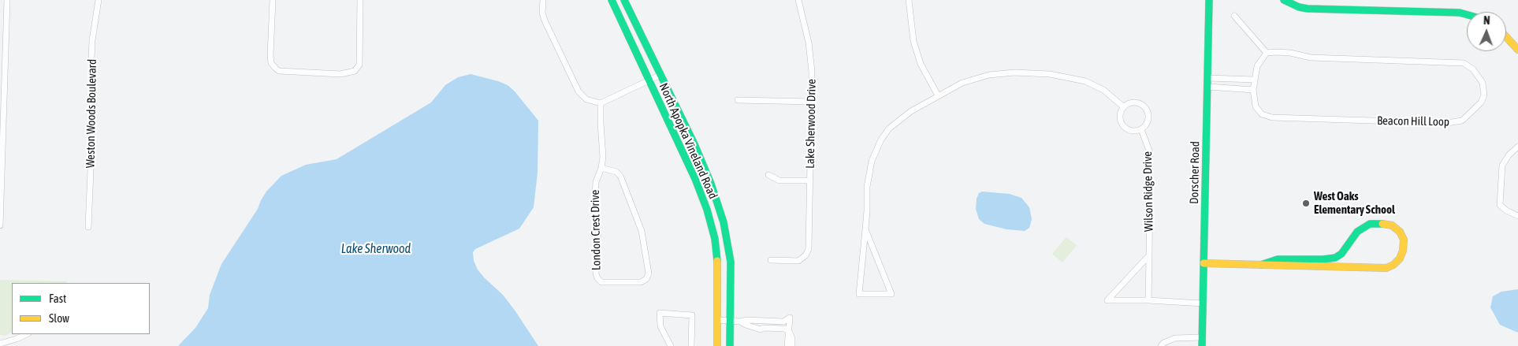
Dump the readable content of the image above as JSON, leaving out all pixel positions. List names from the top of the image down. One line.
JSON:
{"streets":{"street":["Weston Woods Boulevard","Beacon Hill Loop","Lake Sherwood Drive","North Apopka Vineland Road","Dorscher Road","Wilson Ridge Drive","London Crest Drive"]},"water":["Lake Sherwood"],"places":["West Oaks Elementary School"],"legend":["Fast","Slow"],"north":"top"}
